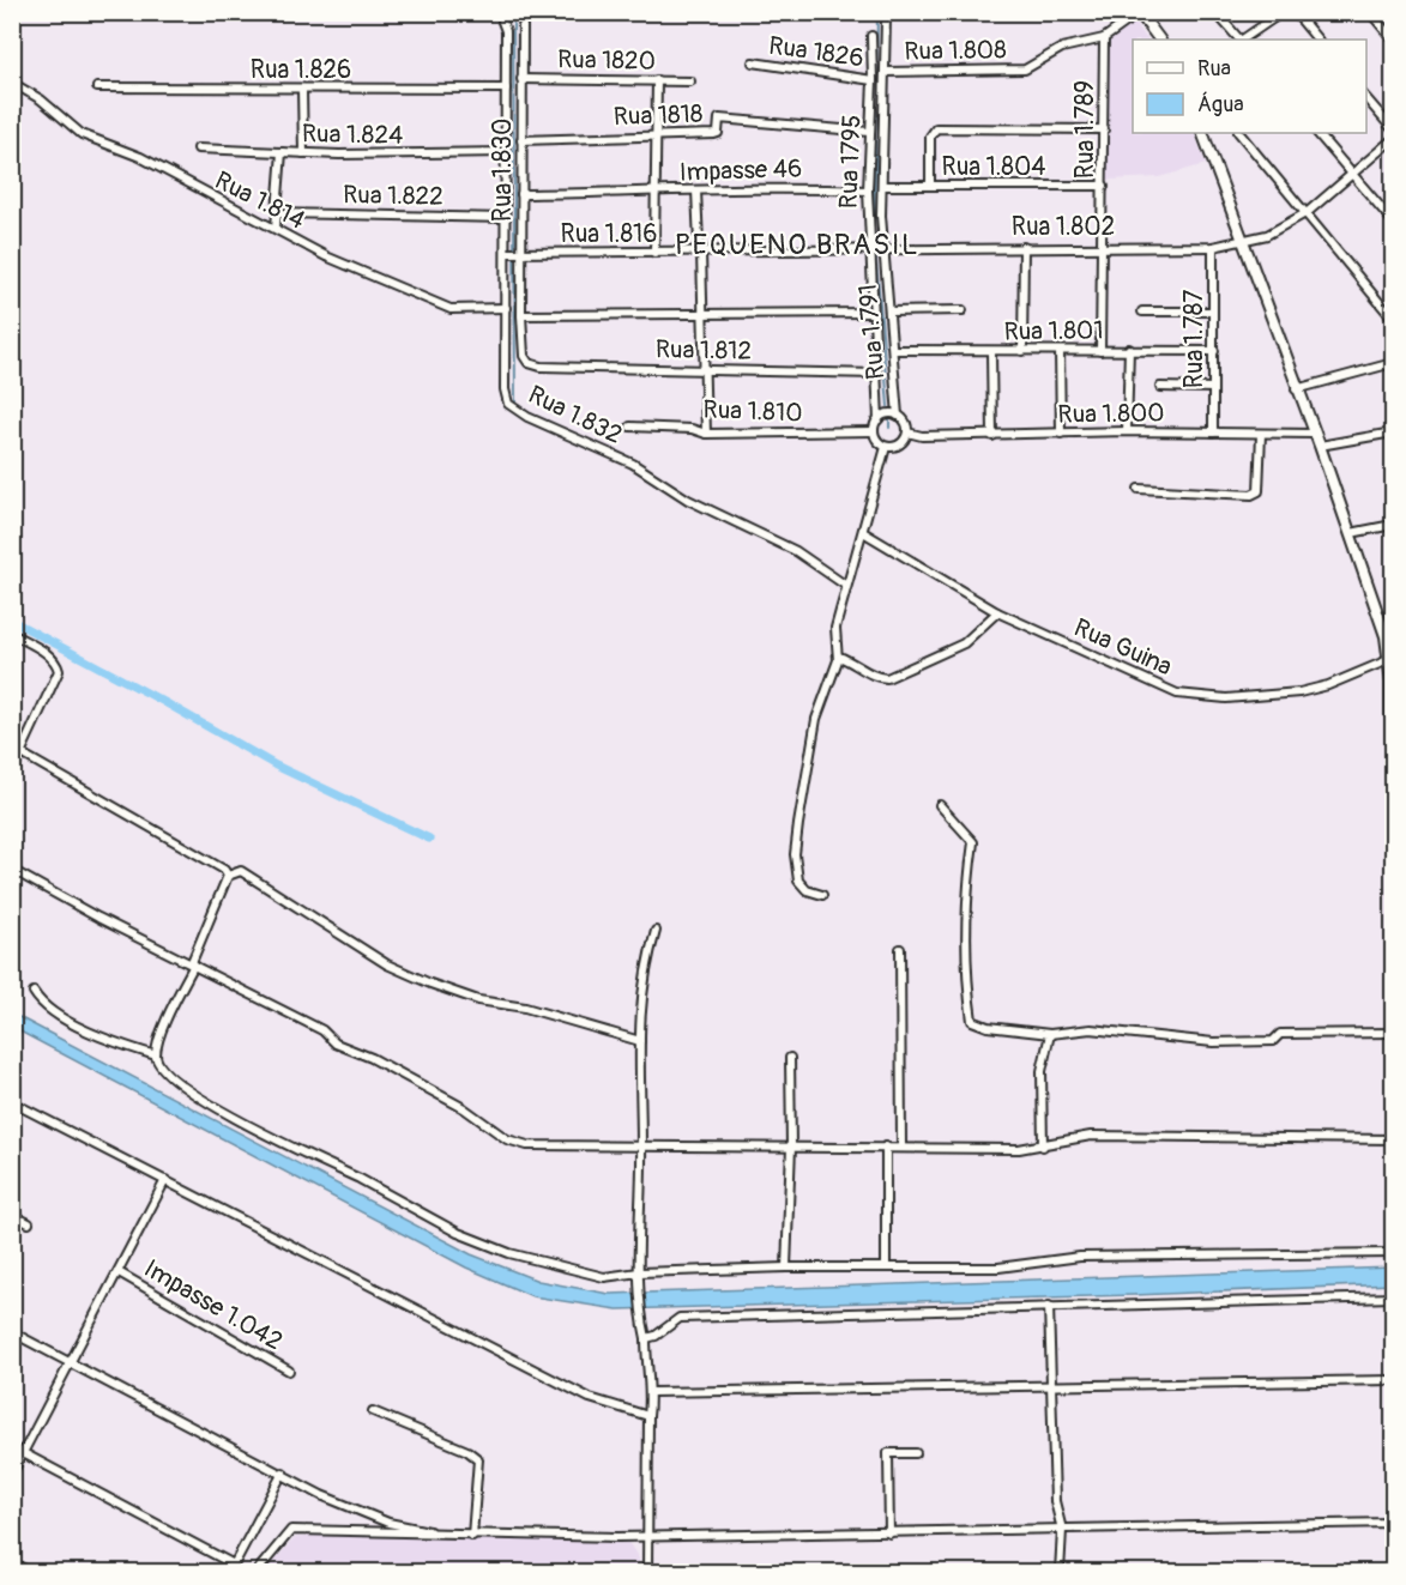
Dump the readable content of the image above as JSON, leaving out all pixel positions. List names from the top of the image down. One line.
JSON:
{"streets":{"street":["Rua 1.808","Rua 1826","Rua 1820","Rua 1.826","Rua 1818","Rua 1.789","Rua 1.824","Rua 1795","Rua 1.804","Rua 1.830","Impasse 46","Rua 1.822","Rua 1.814","Rua 1.802","Rua 1.816","Rua 1.801","Rua 1.791","Rua 1.787","Rua 1.812","Rua 1.810","Rua 1.800","Rua 1.832","Rua Guina","Impasse 1.042"]},"crossings":[["Rua 1.808","Rua 1.789"],["Rua 1.808","Rua 1.791"],["Rua 1826","Rua 1795"],["Rua 1820","Rua 1.830"],["Rua 1.826","Rua 1.832"],["Rua 1818","Rua 1795"],["Rua 1818","Rua 1.830"],["Rua 1.789","Rua 1.804"],["Rua 1.789","Rua 1.802"],["Rua 1.789","Rua 1.801"],["Rua 1.824","Rua 1.832"],["Rua 1795","Impasse 46"],["Rua 1795","Rua 1.802"],["Rua 1795","Rua 1.816"],["Rua 1795","Rua 1.791"],["Rua 1795","Rua 1.812"],["Rua 1795","Rua 1.810"],["Rua 1795","Rua 1.800"],["Rua 1.804","Rua 1.791"],["Rua 1.830","Impasse 46"],["Rua 1.830","Rua 1.816"],["Rua 1.830","Rua 1.812"],["Rua 1.822","Rua 1.832"],["Rua 1.814","Rua 1.832"],["Rua 1.802","Rua 1.816"],["Rua 1.802","Rua 1.791"],["Rua 1.802","Rua 1.787"],["Rua 1.816","Rua 1.832"],["Rua 1.801","Rua 1.791"],["Rua 1.801","Rua 1.787"],["Rua 1.791","Rua 1.810"],["Rua 1.791","Rua 1.800"],["Rua 1.787","Rua 1.800"],["Rua 1.810","Rua 1.800"]],"districts":["PEQUENO BRASIL"],"legend":["Rua","Água"]}
